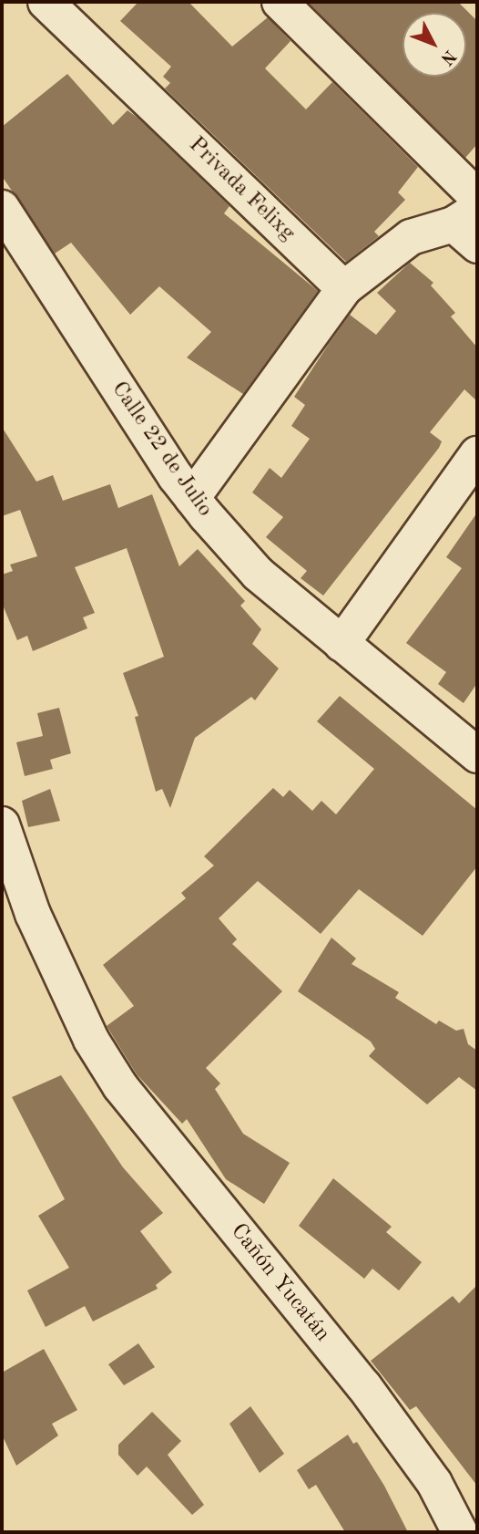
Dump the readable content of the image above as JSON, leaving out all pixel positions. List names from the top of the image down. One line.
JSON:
{"streets":{"street":["Privada Felixg","Calle 22 de Julio","Cañón Yucatán"]},"north":"bottom right"}
